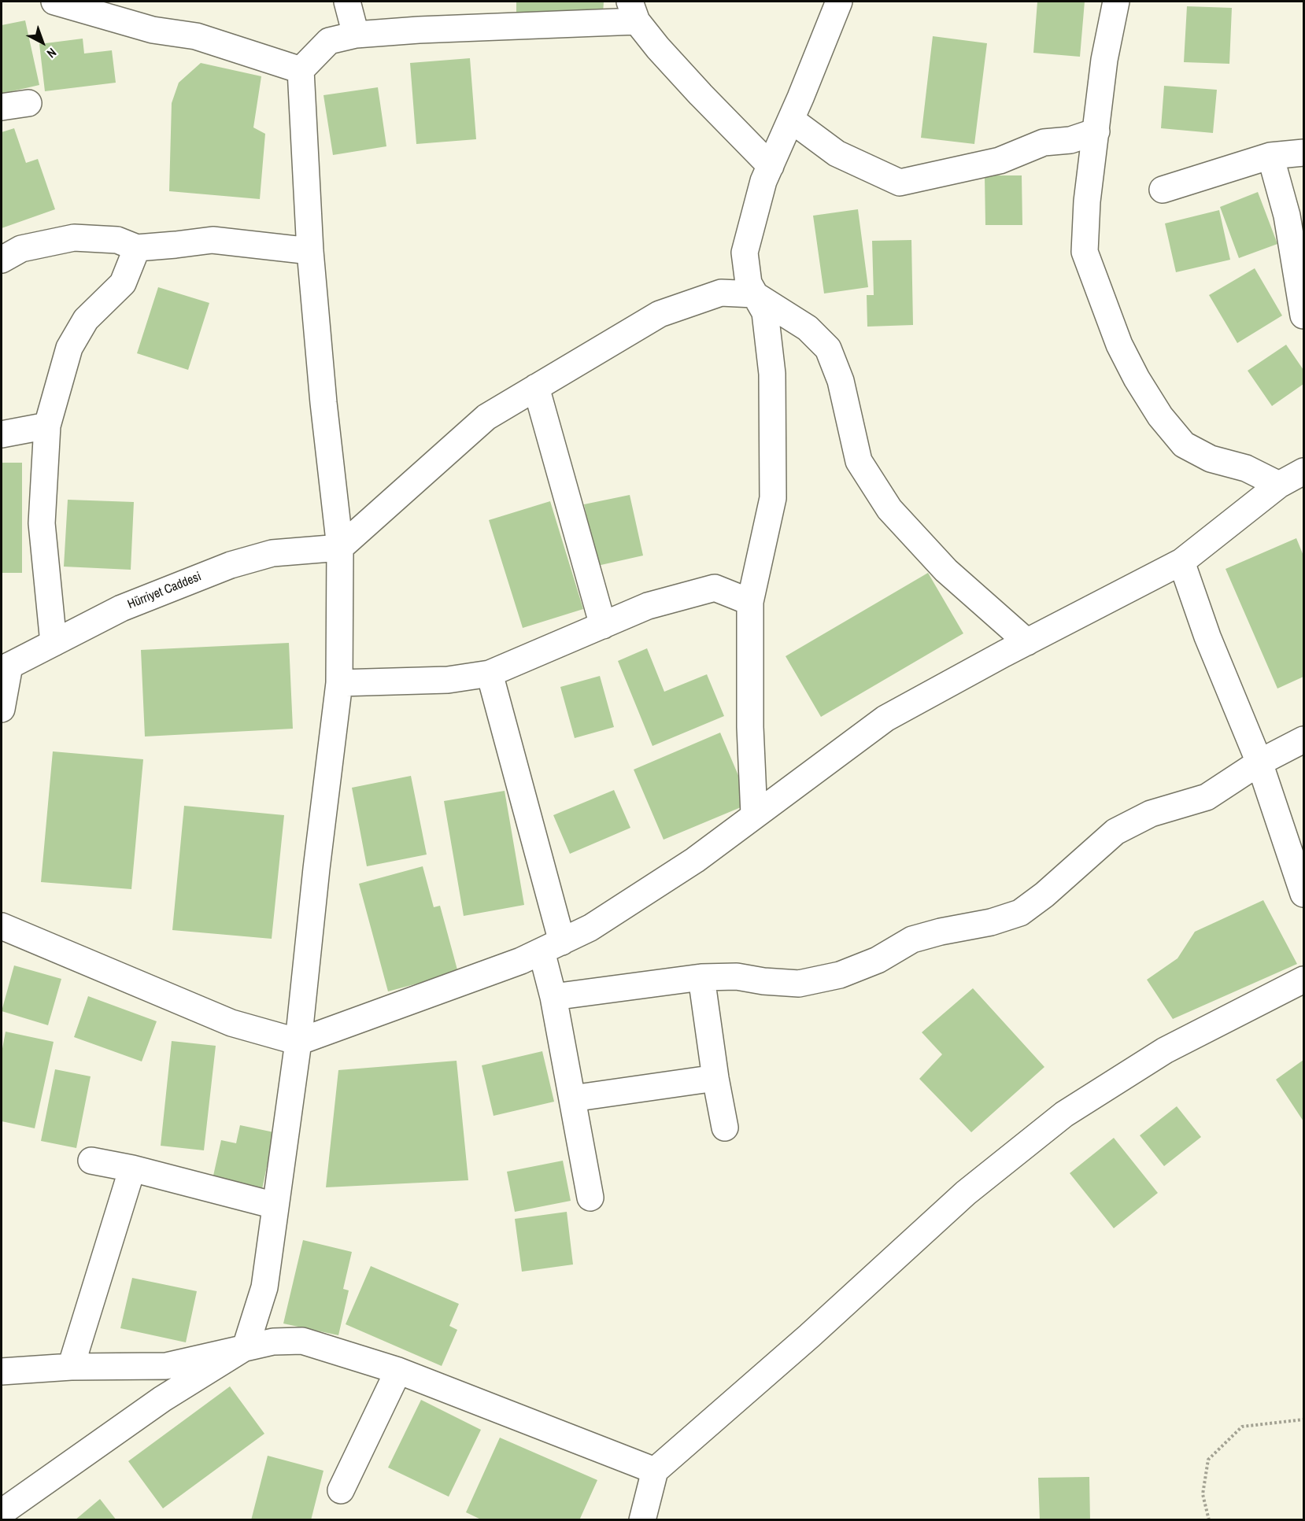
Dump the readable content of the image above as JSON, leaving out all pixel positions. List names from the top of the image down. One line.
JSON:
{"streets":{"street":["Hürriyet Caddesi"]},"north":"bottom right"}
